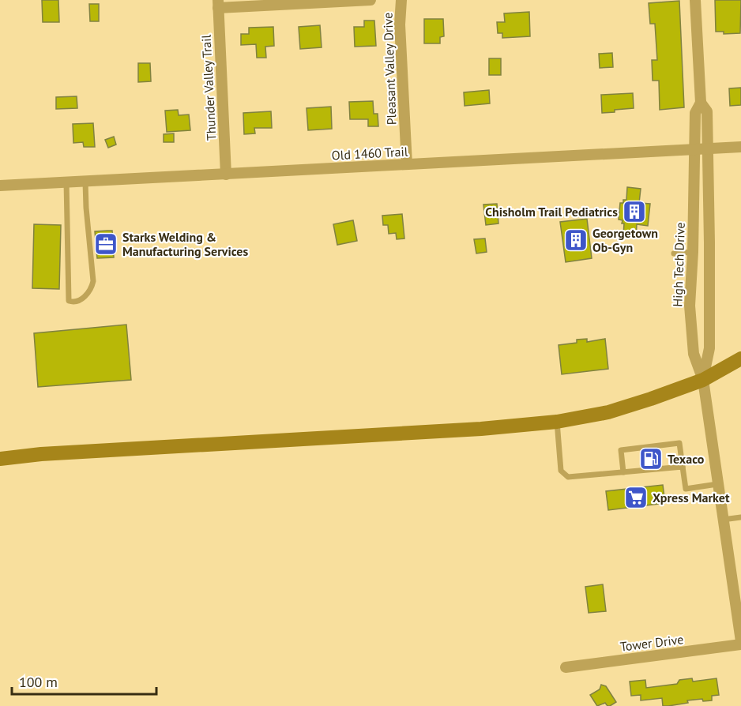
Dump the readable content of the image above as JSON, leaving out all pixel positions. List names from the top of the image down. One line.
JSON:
{"streets":{"street":["Pleasant Valley Drive","Thunder Valley Trail","Old 1460 Trail","High Tech Drive","Tower Drive"]},"crossings":[["Pleasant Valley Drive","Old 1460 Trail"],["Thunder Valley Trail","Old 1460 Trail"],["Old 1460 Trail","High Tech Drive"],["High Tech Drive","Tower Drive"]],"places":{"building":["Chisholm Trail Pediatrics","Georgetown Ob-Gyn"],"office":["Starks Welding & Manufacturing Services"],"fuel station":["Texaco"],"supermarket":["Xpress Market"]},"scale_bar":"100 m"}
